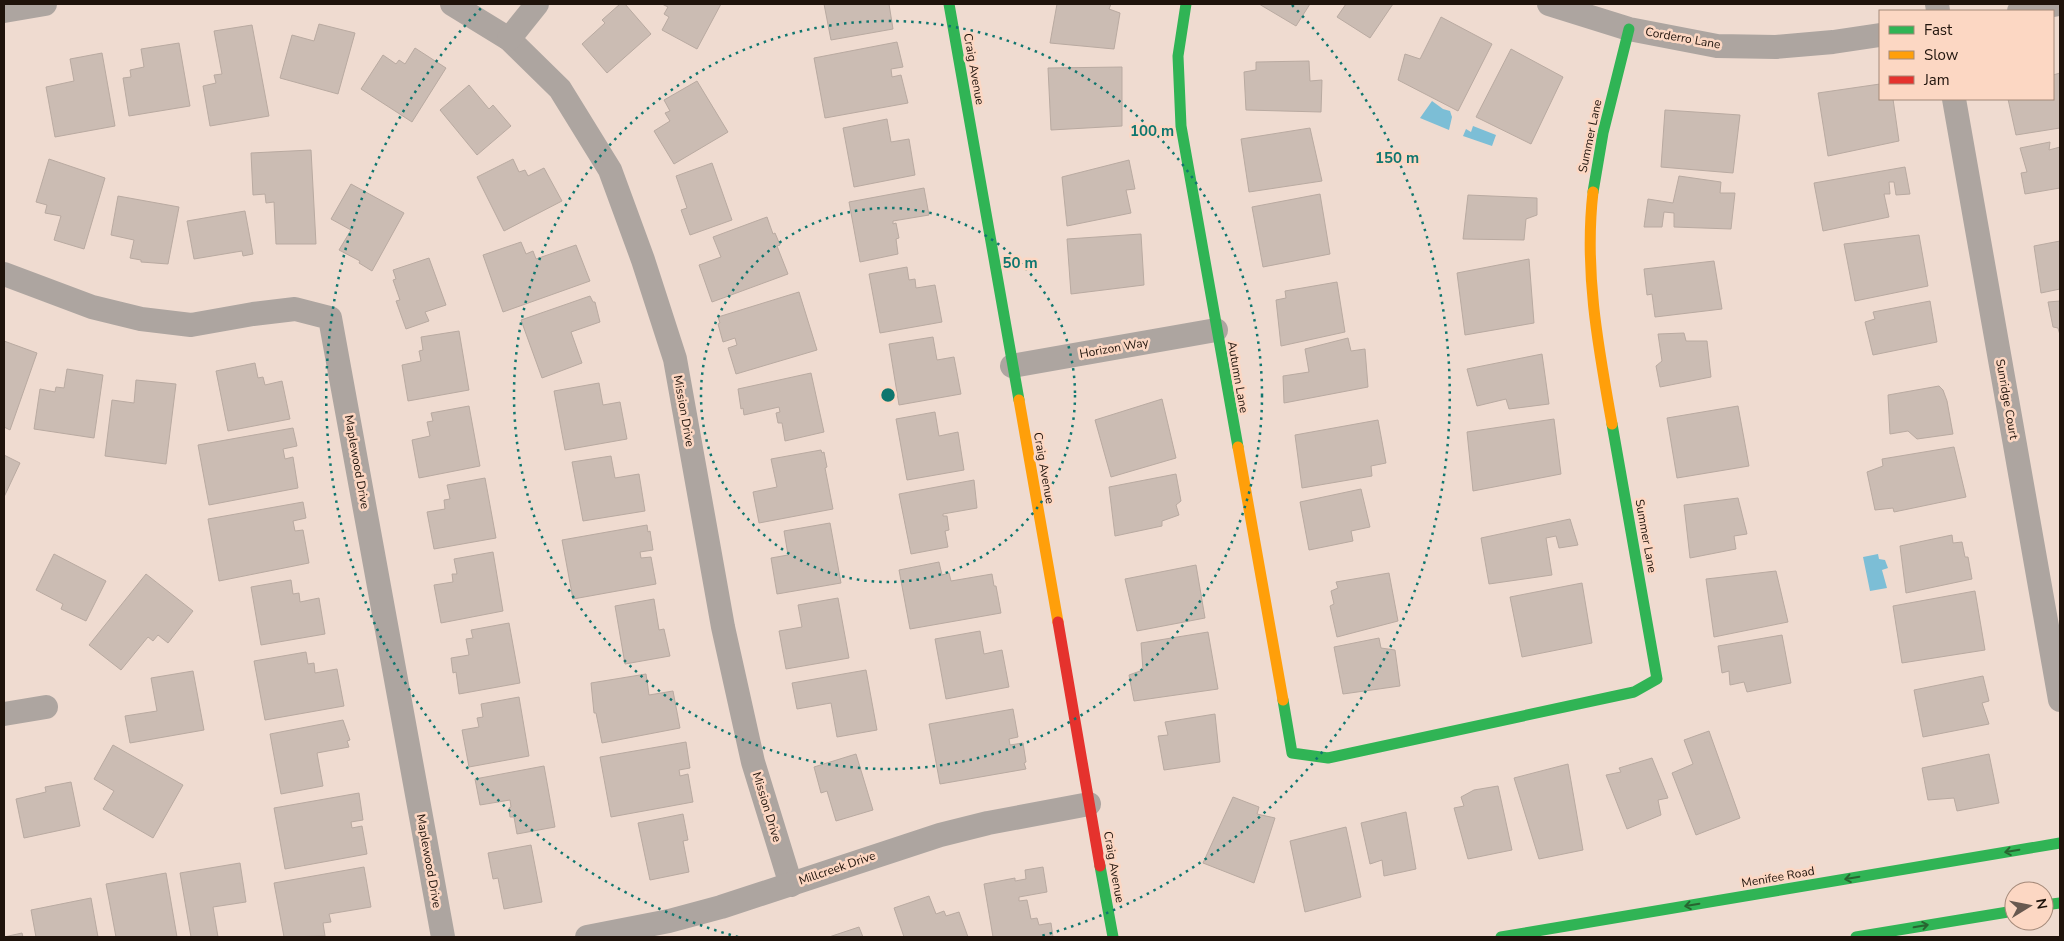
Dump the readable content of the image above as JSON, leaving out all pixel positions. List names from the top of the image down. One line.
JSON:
{"streets":{"street":["Corderro Lane","Craig Avenue","Summer Lane","Horizon Way","Autumn Lane","Sunridge Court","Mission Drive","Maplewood Drive","Millcreek Drive","Menifee Road"]},"crossings":[["Corderro Lane","Summer Lane"],["Craig Avenue","Horizon Way"],["Craig Avenue","Millcreek Drive"],["Summer Lane","Autumn Lane"],["Horizon Way","Autumn Lane"],["Mission Drive","Millcreek Drive"]],"one_way":["Menifee Road"],"legend":["Fast","Slow","Jam"],"north":"right","rings":["100 m","150 m","50 m"]}
